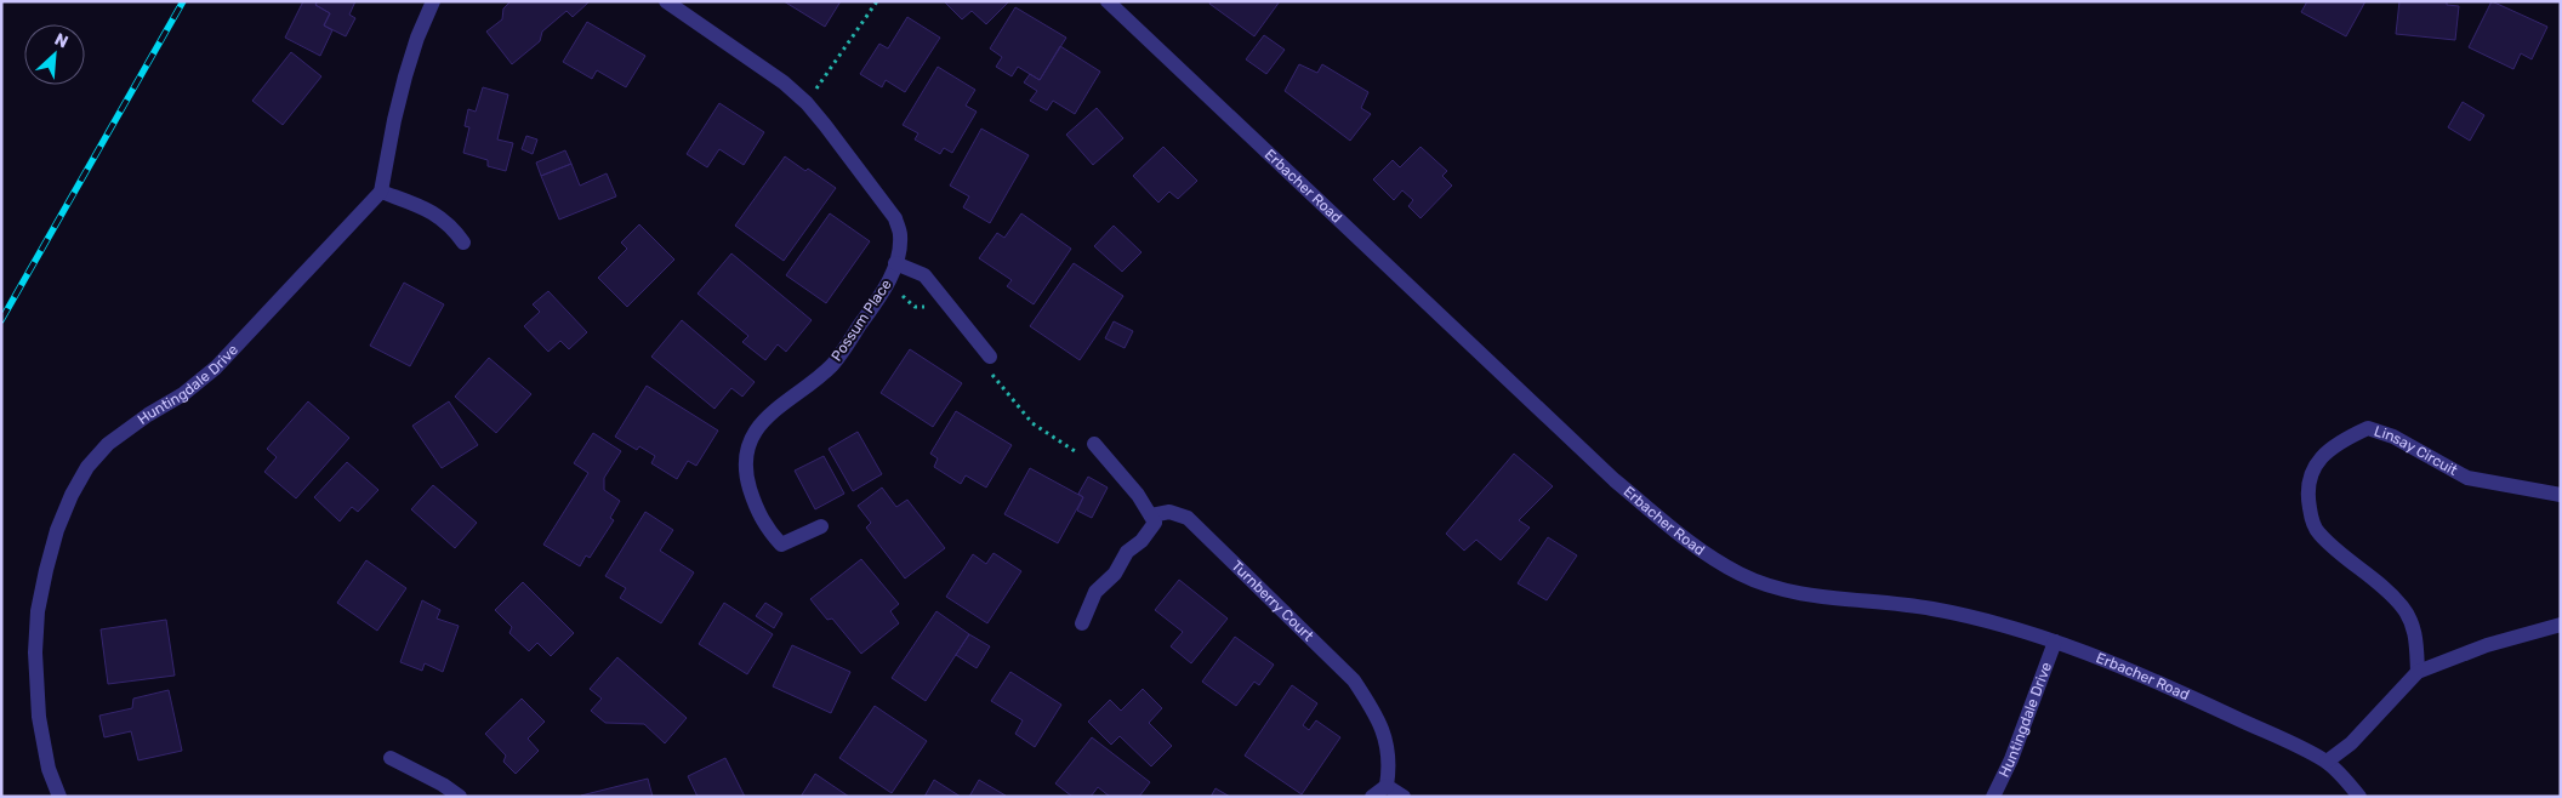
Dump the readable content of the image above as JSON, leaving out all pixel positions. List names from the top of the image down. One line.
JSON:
{"streets":{"street":["Erbacher Road","Possum Place","Huntingdale Drive","Linsay Circuit","Turnberry Court"]},"crossings":[["Erbacher Road","Huntingdale Drive"]],"north":"top right"}
